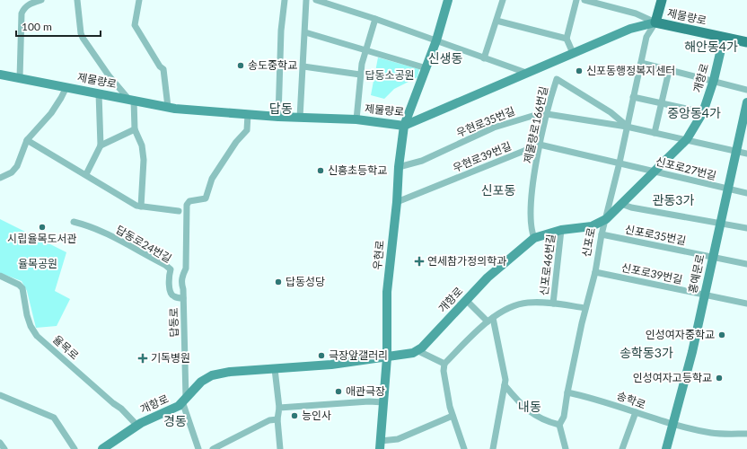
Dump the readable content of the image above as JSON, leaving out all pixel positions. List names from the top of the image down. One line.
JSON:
{"streets":{"main road":["제물량로","신포로"],"street":["개항로","우현로35번길","제물량로166번길","우현로39번길","신포로27번길","신포로35번길","답동로24번길","우현로","신포로46번길","신포로39번길","홍예문로","답동로","율목로","송학로"]},"crossings":[["제물량로","개항로"],["제물량로","신포로"],["제물량로","우현로"],["제물량로","답동로"],["개항로","우현로35번길"],["개항로","제물량로166번길"],["개항로","신포로27번길"],["개항로","신포로"],["개항로","우현로"],["개항로","신포로46번길"],["개항로","답동로"],["개항로","율목로"],["우현로35번길","제물량로166번길"],["우현로35번길","신포로"],["우현로35번길","우현로"],["우현로35번길","홍예문로"],["제물량로166번길","우현로39번길"],["제물량로166번길","신포로"],["우현로39번길","우현로"],["신포로27번길","신포로"],["신포로27번길","홍예문로"],["신포로35번길","신포로"],["신포로35번길","홍예문로"],["신포로","신포로46번길"],["신포로","신포로39번길"],["신포로","송학로"],["답동로24번길","답동로"],["신포로39번길","홍예문로"],["홍예문로","송학로"]],"districts":["해안동4가","신생동","답동","중앙동4가","신포동","관동3가","송학동3가","내동","경동"],"parks":["답동소공원","율목공원"],"places":{"other":["송도중학교","신포동행정복지센터","신흥초등학교","시립율목도서관","답동성당","인성여자중학교","극장앞갤러리","인성여자고등학교","애관극장","능인사"],"health":["연세참가정의학과","기독병원"]},"scale_bar":"100 m"}
